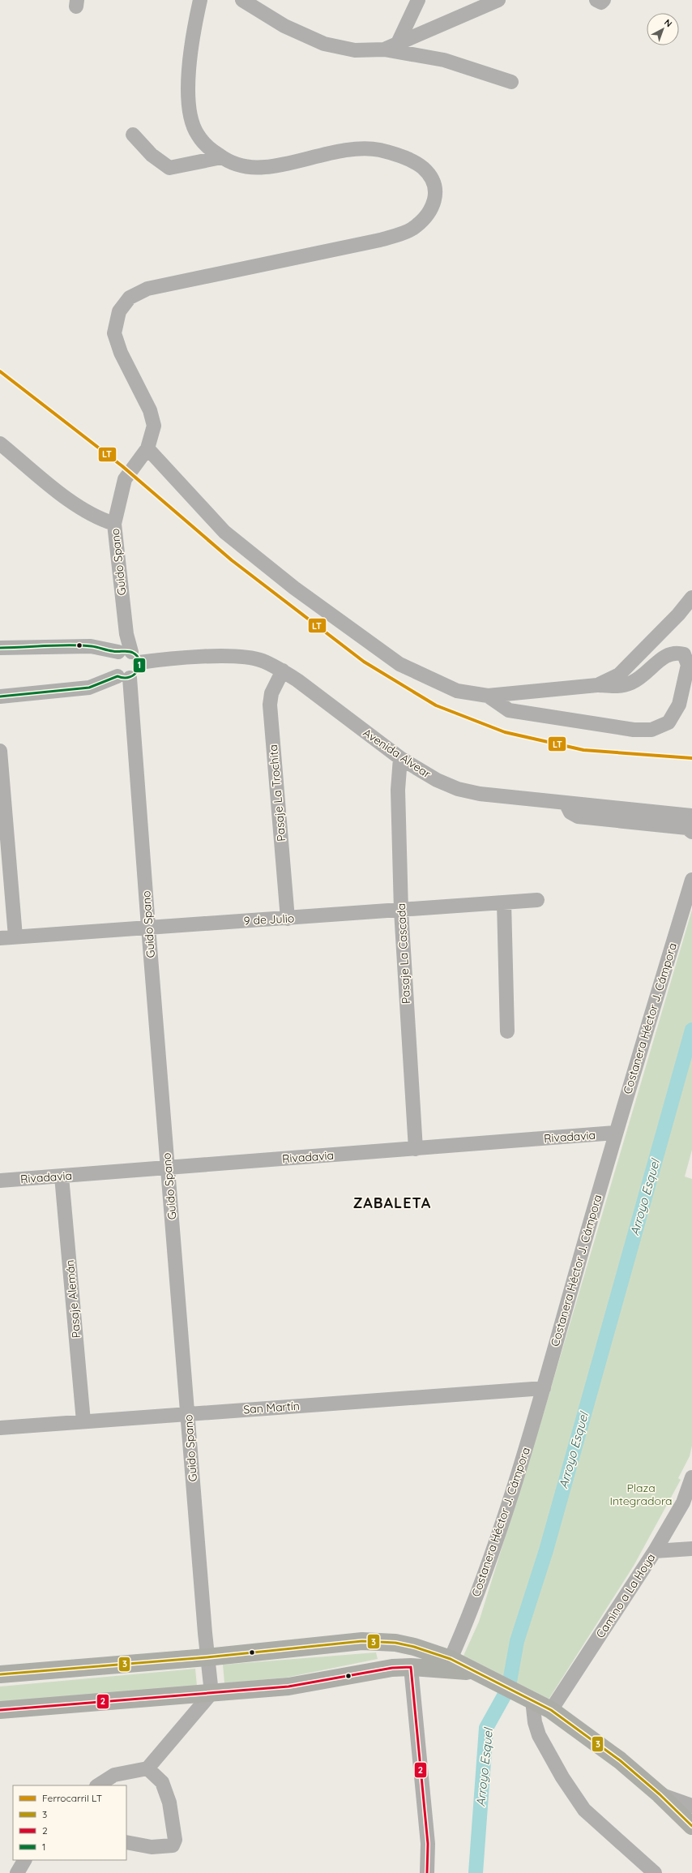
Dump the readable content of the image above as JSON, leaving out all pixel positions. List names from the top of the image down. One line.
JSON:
{"streets":{"street":["Guido Spano","Avenida Alvear","Pasaje La Trochita","9 de Julio","Pasaje La Cascada","Costanera Héctor J. Cámpora","Rivadavia","Pasaje Alemán","San Martín","Camino a La Hoya"]},"crossings":[["Guido Spano","Avenida Alvear"],["Guido Spano","9 de Julio"],["Guido Spano","Rivadavia"],["Guido Spano","San Martín"],["Avenida Alvear","Pasaje La Trochita"],["Avenida Alvear","Pasaje La Cascada"],["Pasaje La Trochita","9 de Julio"],["9 de Julio","Pasaje La Cascada"],["Pasaje La Cascada","Rivadavia"],["Costanera Héctor J. Cámpora","Rivadavia"],["Costanera Héctor J. Cámpora","San Martín"],["Rivadavia","Pasaje Alemán"],["Pasaje Alemán","San Martín"]],"districts":["ZABALETA"],"water":["Arroyo Esquel"],"parks":["Plaza Integradora"],"lines":["rail line LT","transit line 1","transit line 3","transit line 2"],"legend":["Ferrocarril LT","3","2","1"],"north":"top right"}
